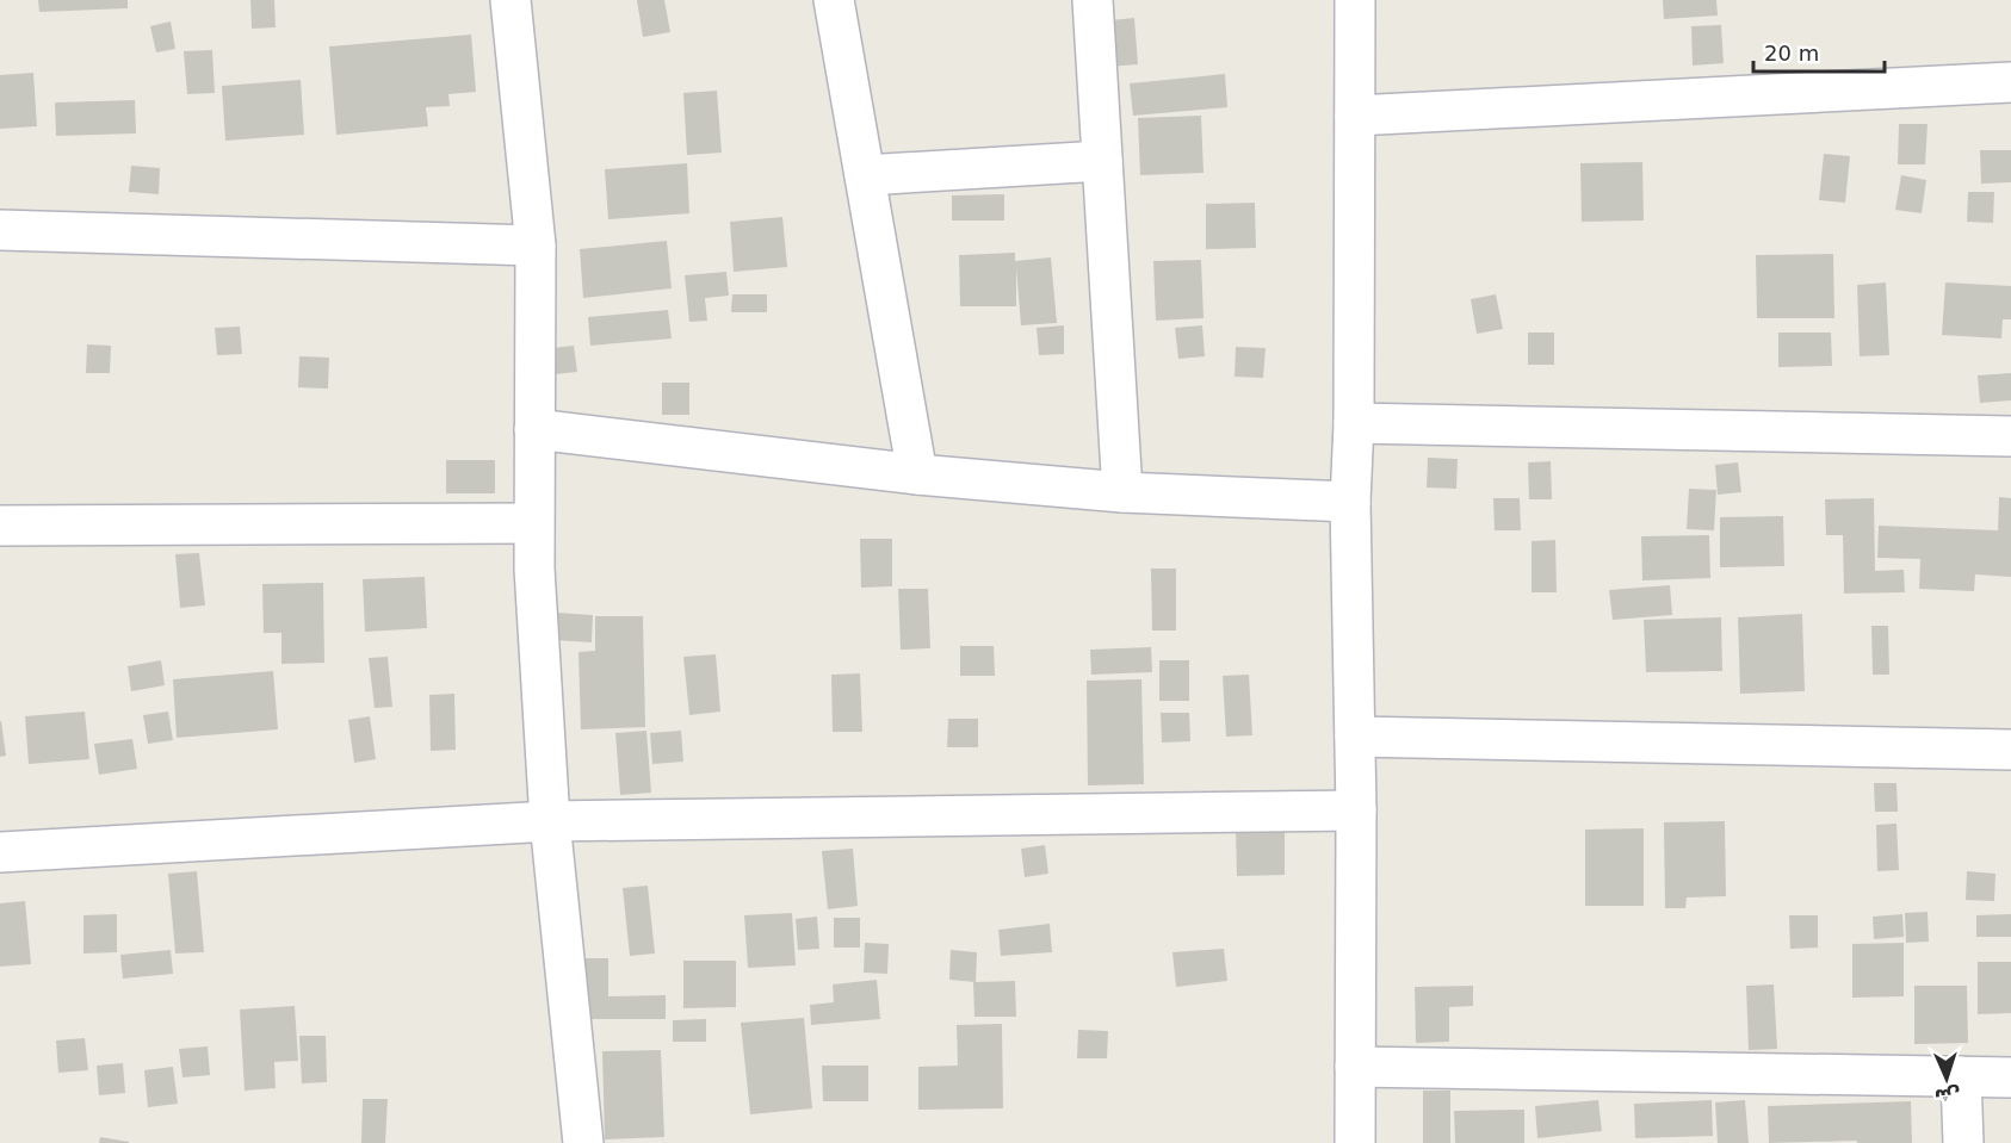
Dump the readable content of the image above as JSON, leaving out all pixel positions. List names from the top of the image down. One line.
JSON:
{"scale_bar":"20 m","north":"bottom"}
